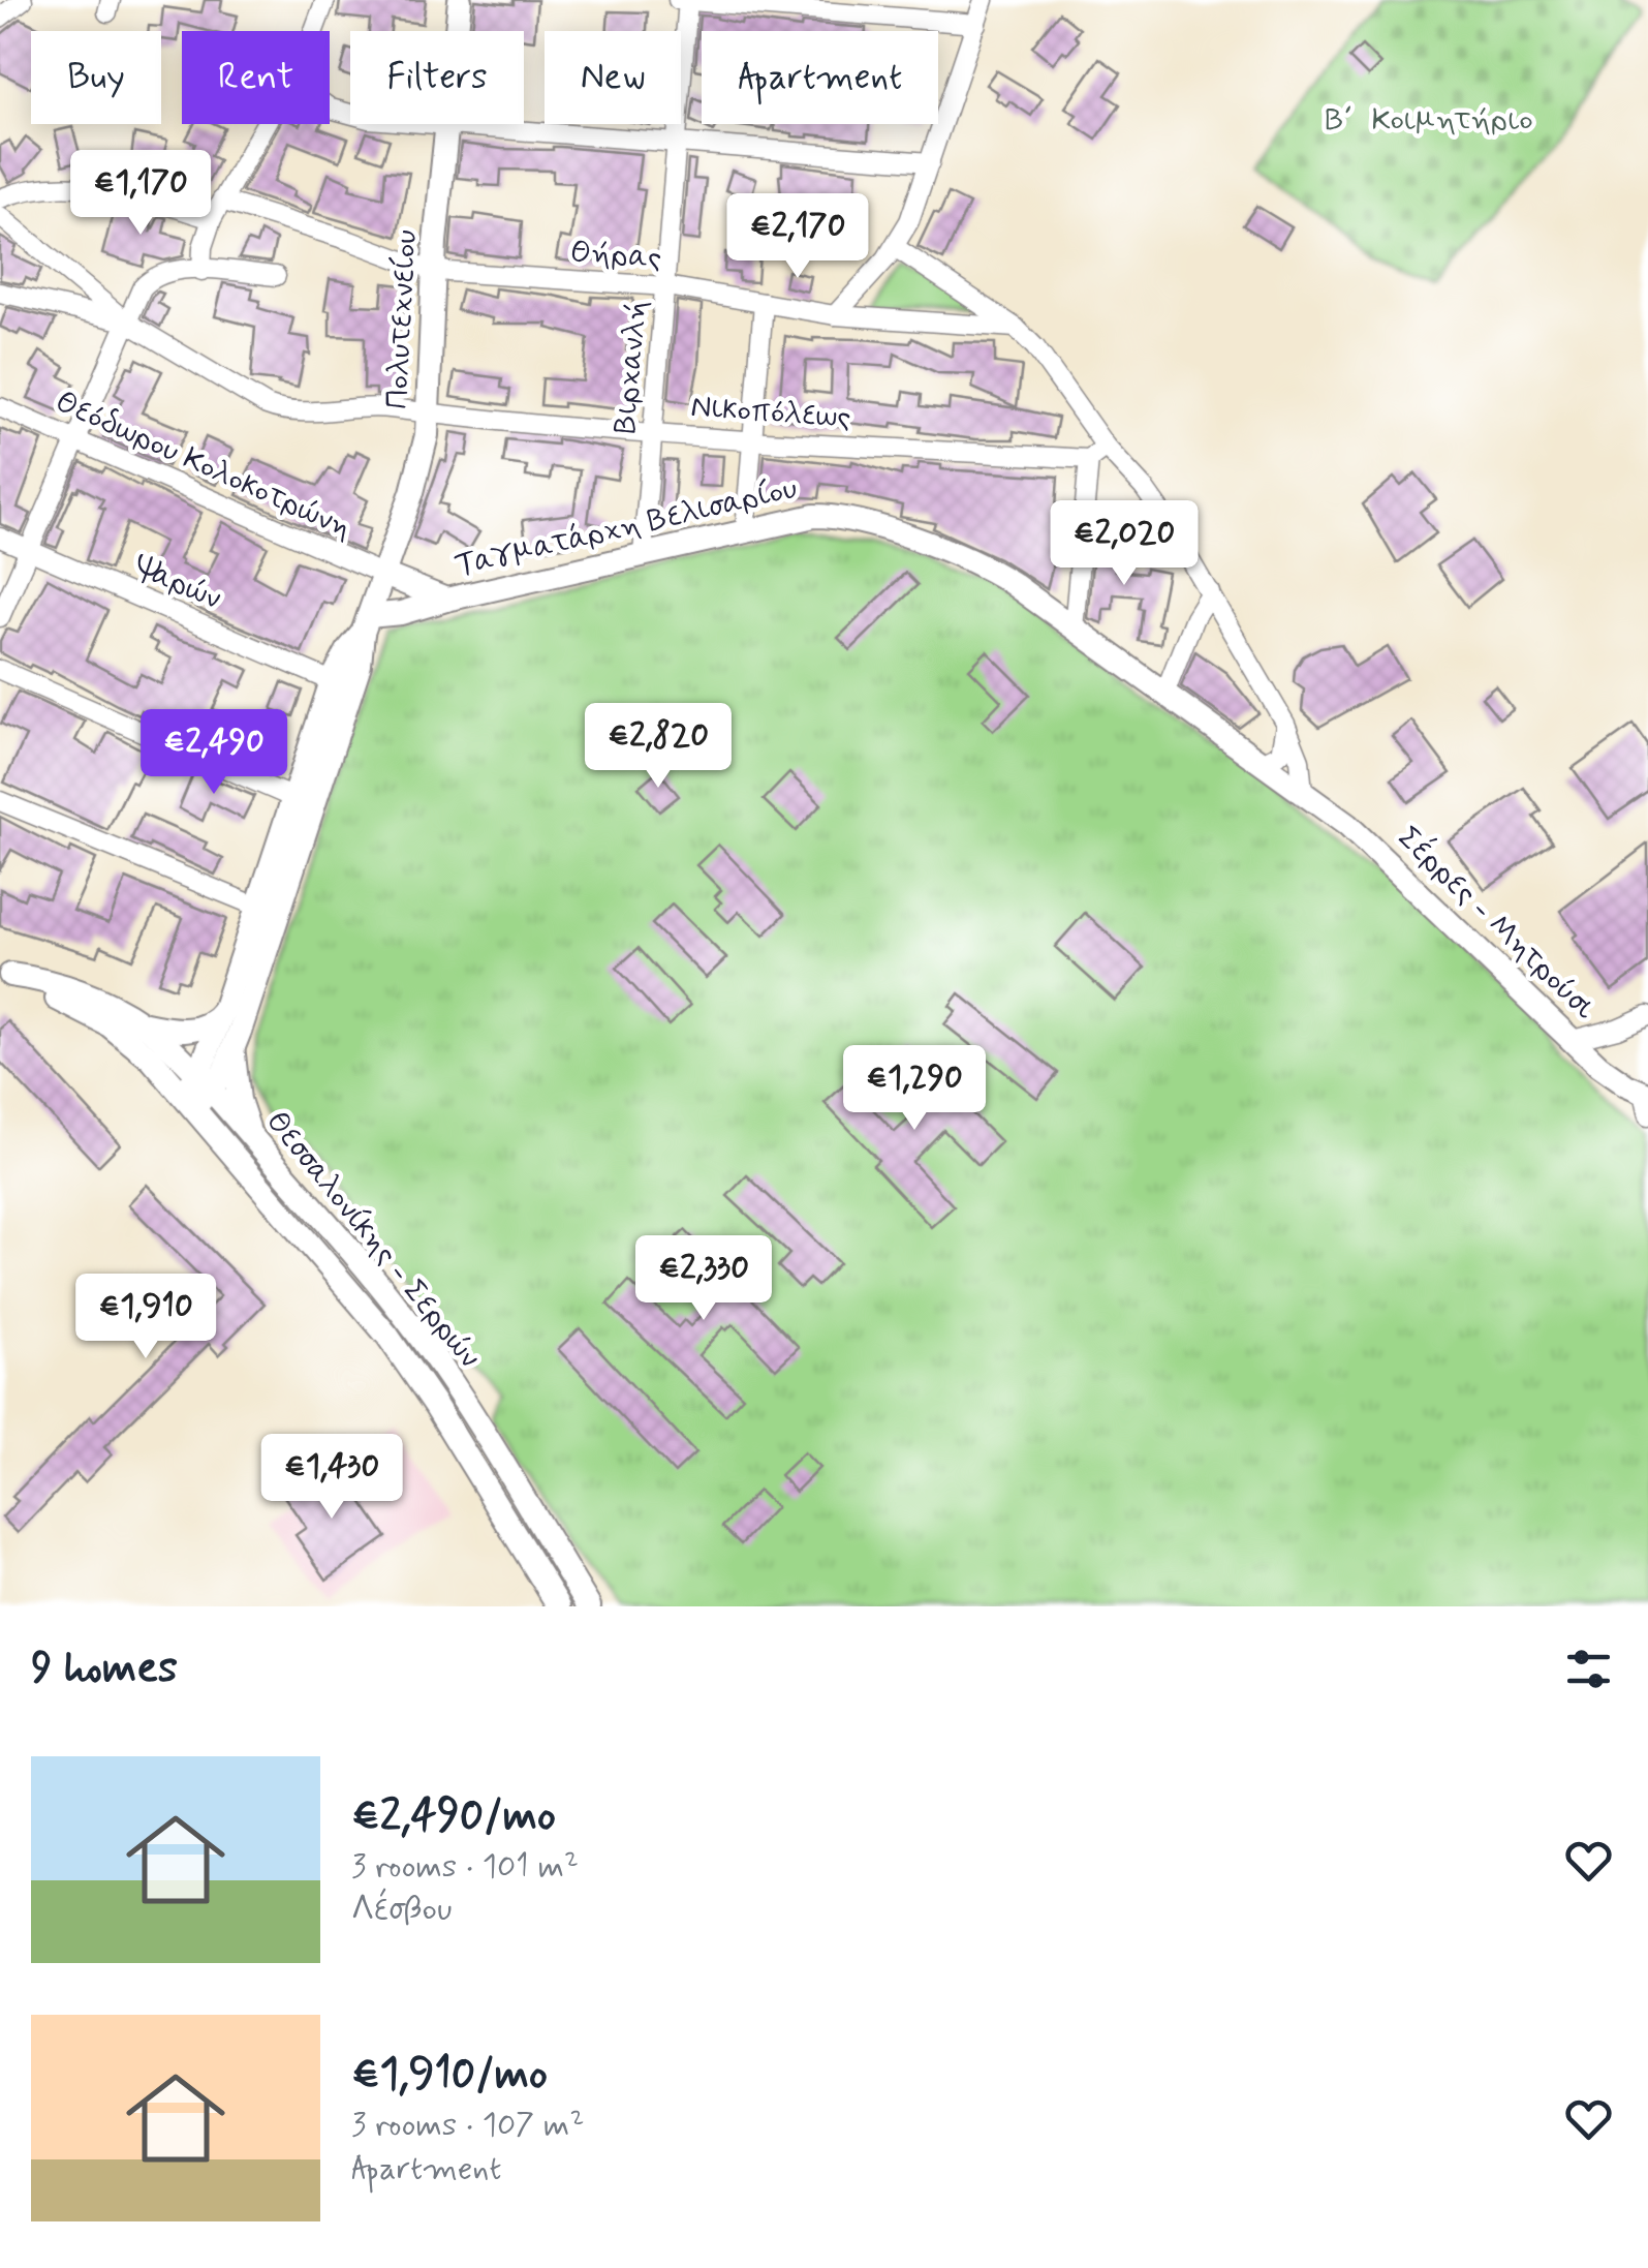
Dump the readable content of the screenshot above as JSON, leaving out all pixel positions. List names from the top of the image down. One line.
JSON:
{"streets":{"main road":["Πολυτεχνείου","Ταγματάρχη Βελισαρίου","Σέρρες - Μητρούσι","Θεσσαλονίκης - Σερρών"],"street":["Θήρας","Βιρχανλή","Νικοπόλεως","Θεόδωρου Κολοκοτρώνη","Ψαρών"]},"crossings":[["Θήρας","Πολυτεχνείου"],["Θήρας","Βιρχανλή"],["Πολυτεχνείου","Νικοπόλεως"],["Πολυτεχνείου","Θεόδωρου Κολοκοτρώνη"],["Πολυτεχνείου","Ταγματάρχη Βελισαρίου"],["Πολυτεχνείου","Ψαρών"],["Πολυτεχνείου","Θεσσαλονίκης - Σερρών"],["Βιρχανλή","Νικοπόλεως"],["Βιρχανλή","Ταγματάρχη Βελισαρίου"],["Θεόδωρου Κολοκοτρώνη","Ταγματάρχη Βελισαρίου"],["Ταγματάρχη Βελισαρίου","Σέρρες - Μητρούσι"]],"parks":["Β΄ Κοιμητήριο"],"page":{"chip":["Buy","Rent","Filters","New","Apartment"],"price":["€1,170","€2,170","€2,020","€2,820","€2,490","€1,290","€2,330","€1,910","€1,430"],"heading":"9 homes","list":[{"name":"€2,490/mo","note":"3 rooms · 101 m² · Λέσβου"},{"name":"€1,910/mo","note":"3 rooms · 107 m² · Apartment"}]}}
